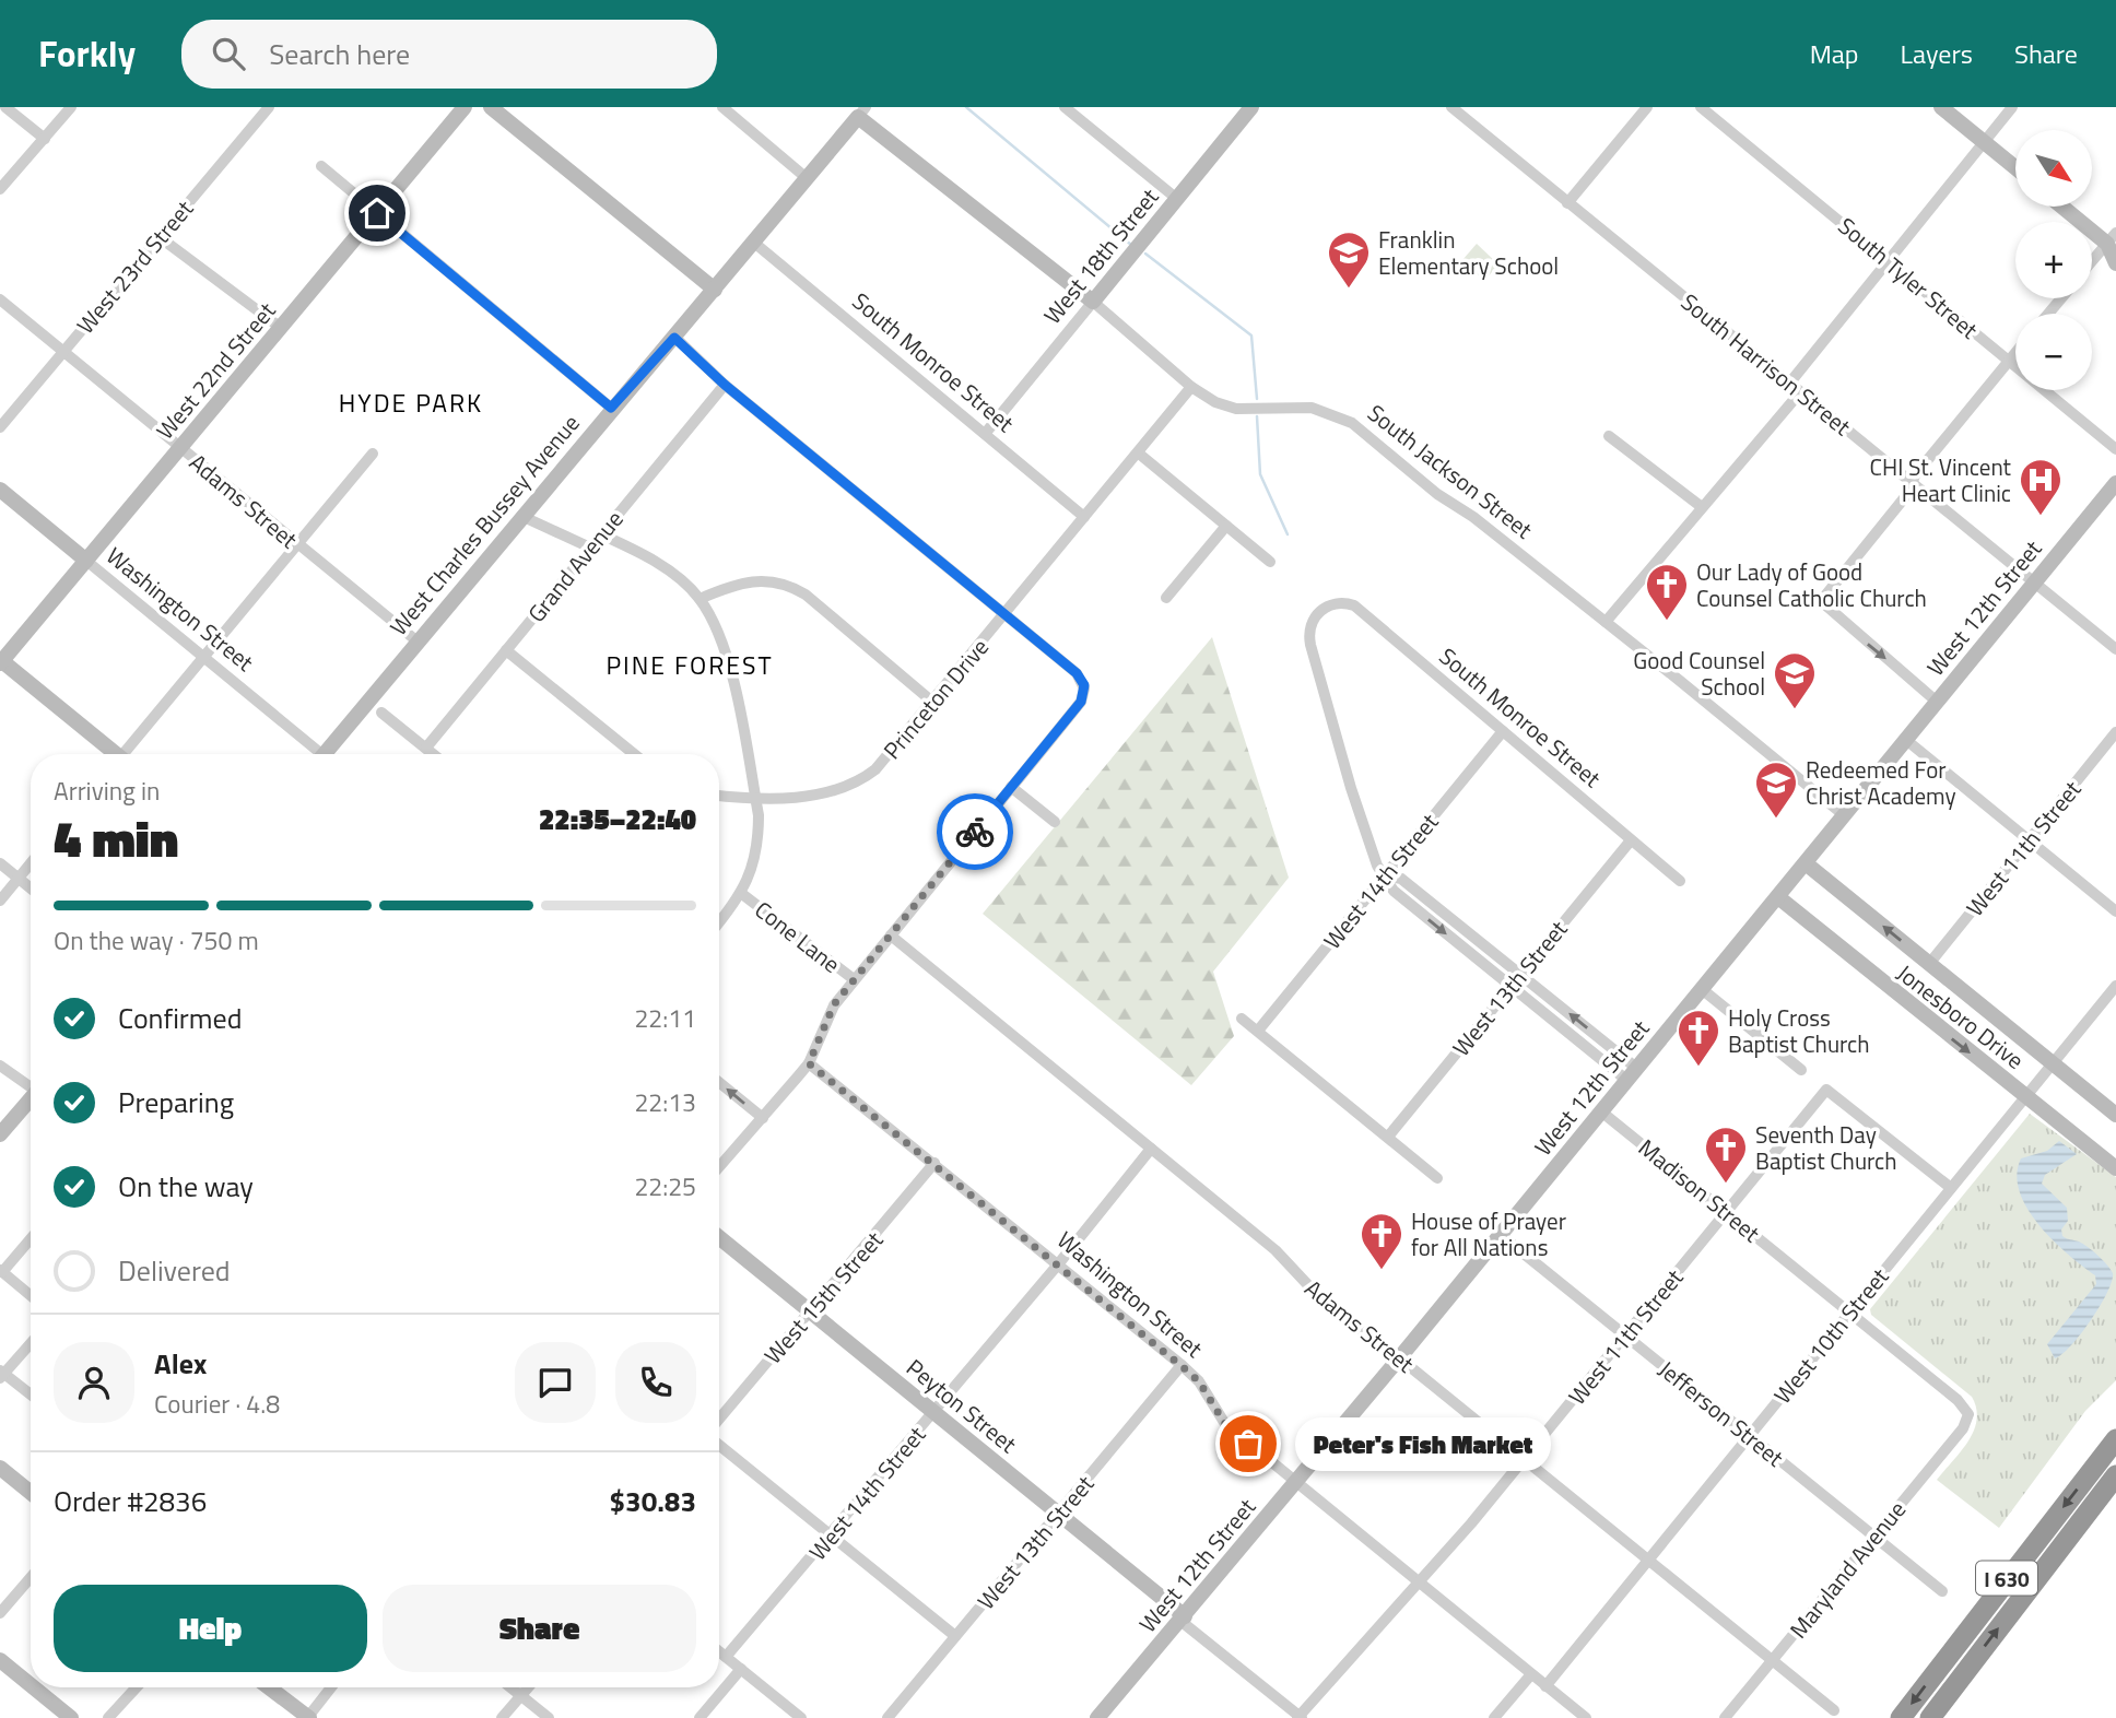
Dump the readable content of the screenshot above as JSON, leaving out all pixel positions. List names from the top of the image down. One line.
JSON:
{"streets":{"highway":["I 630"],"street":["West 18th Street","West 23rd Street","South Tyler Street","South Monroe Street","South Harrison Street","West 22nd Street","South Jackson Street","Adams Street","West Charles Bussey Avenue","Grand Avenue","West 12th Street","Washington Street","Princeton Drive","West 11th Street","West 14th Street","Cone Lane","West 13th Street","Jonesboro Drive","Madison Street","West 15th Street","West 10th Street","Peyton Street","Jefferson Street","Maryland Avenue"]},"crossings":[["West 18th Street","South Monroe Street"],["West 18th Street","South Jackson Street"],["West 23rd Street","Adams Street"],["South Monroe Street","West Charles Bussey Avenue"],["South Monroe Street","Princeton Drive"],["South Monroe Street","West 14th Street"],["South Monroe Street","West 13th Street"],["South Harrison Street","West 12th Street"],["West 22nd Street","Adams Street"],["West 22nd Street","Washington Street"],["South Jackson Street","West Charles Bussey Avenue"],["South Jackson Street","West 12th Street"],["South Jackson Street","Princeton Drive"],["Adams Street","West Charles Bussey Avenue"],["Adams Street","West 12th Street"],["Adams Street","West 11th Street"],["Adams Street","West 14th Street"],["Adams Street","West 10th Street"],["Adams Street","Maryland Avenue"],["West 12th Street","Washington Street"],["West 12th Street","Jonesboro Drive"],["West 12th Street","Madison Street"],["West 12th Street","Peyton Street"],["West 12th Street","Jefferson Street"],["Washington Street","West 11th Street"],["Washington Street","West 14th Street"],["Washington Street","West 13th Street"],["Washington Street","West 15th Street"],["Washington Street","West 10th Street"],["West 11th Street","Jonesboro Drive"],["West 11th Street","Madison Street"],["West 11th Street","West 10th Street"],["West 11th Street","Peyton Street"],["West 11th Street","Jefferson Street"],["West 14th Street","Peyton Street"],["West 13th Street","Peyton Street"],["Jonesboro Drive","West 10th Street"],["Madison Street","West 10th Street"],["Madison Street","Maryland Avenue"],["West 15th Street","Peyton Street"],["West 10th Street","Jefferson Street"],["Jefferson Street","Maryland Avenue"]],"districts":["HYDE PARK","PINE FOREST"],"places":{"school or university":["Franklin Elementary School","Good Counsel School","Redeemed For Christ Academy"],"hospital":["CHI St. Vincent Heart Clinic"],"church":["Our Lady of Good Counsel Catholic Church","Holy Cross Baptist Church","Seventh Day Baptist Church","House of Prayer for All Nations"],"other":["Peter's Fish Market"]},"north":"bottom right","page":{"header":"Forkly","search":"Search here","nav":["Map","Layers","Share"],"map_buttons":["+","−"],"heading":["4 min","Arriving in","22:35–22:40"],"panel":["Alex","Courier · 4.8","Order #2836","$30.83"],"bar":"On the way · 750 m","list":[["Confirmed","22:11"],["Preparing","22:13"],["On the way","22:25"],"Delivered"],"bubble":"Peter's Fish Market","buttons":["Help","Share"]}}
